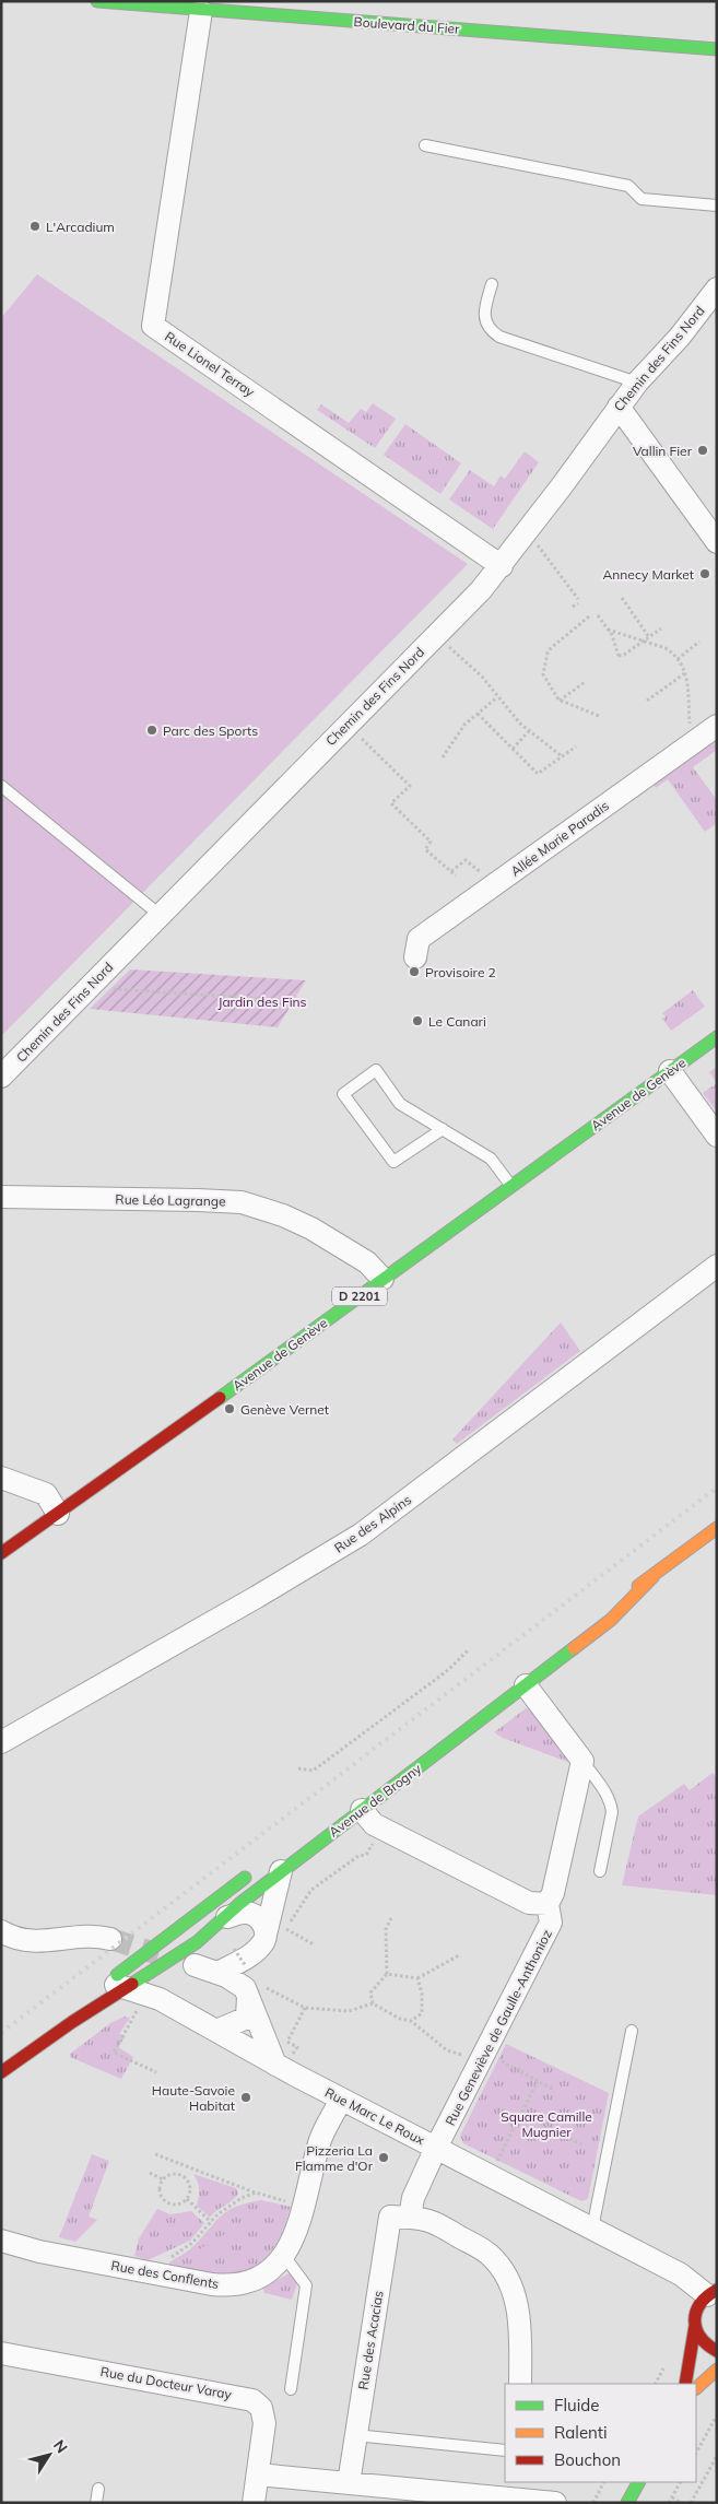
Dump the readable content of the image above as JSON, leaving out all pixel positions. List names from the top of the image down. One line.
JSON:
{"streets":{"main road":["Boulevard du Fier","Avenue de Genève","D 2201","Avenue de Brogny"],"street":["Chemin des Fins Nord","Rue Lionel Terray","Allée Marie Paradis","Rue Léo Lagrange","Rue des Alpins","Rue Geneviève de Gaulle-Anthonioz","Rue Marc Le Roux","Rue des Conflents","Rue des Acacias","Rue du Docteur Varay"]},"crossings":[["Boulevard du Fier","Rue Lionel Terray"],["Chemin des Fins Nord","Rue Lionel Terray"],["Avenue de Genève","Rue Léo Lagrange"],["Avenue de Brogny","Rue Marc Le Roux"],["Rue Geneviève de Gaulle-Anthonioz","Rue Marc Le Roux"],["Rue Marc Le Roux","Rue des Conflents"]],"parks":["Jardin des Fins","Square Camille Mugnier"],"places":["L'Arcadium","Vallin Fier","Annecy Market","Parc des Sports","Provisoire 2","Le Canari","Genève Vernet","Haute-Savoie Habitat","Pizzeria La Flamme d'Or"],"legend":["Fluide","Ralenti","Bouchon"],"north":"top right"}
